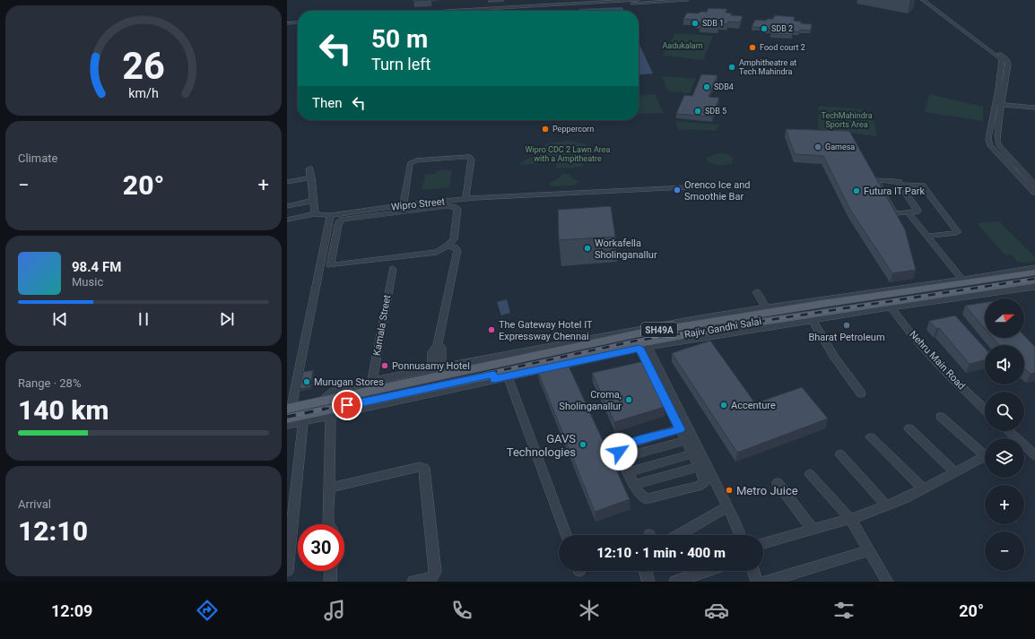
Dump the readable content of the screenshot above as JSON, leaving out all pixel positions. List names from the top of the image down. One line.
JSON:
{"streets":{"main road":["Rajiv Gandhi Salai","SH49A"],"street":["Wipro Street","Kamala Street","Nehru Main Road"]},"crossings":[["Rajiv Gandhi Salai","Nehru Main Road"]],"parks":["Aadukalam","TechMahindra Sports Area","Wipro CDC 2 Lawn Area with a Ampitheatre"],"places":["SDB 1","SDB 2","Food court 2","Amphitheatre at Tech Mahindra","SDB4","SDB 5","Peppercorn","Gamesa","Orenco Ice and Smoothie Bar","Futura IT Park","Workafella Sholinganallur","Bharat Petroleum","The Gateway Hotel IT Expressway Chennai","Ponnusamy Hotel","Murugan Stores","Croma, Sholinganallur","Accenture","GAVS Technologies","Metro Juice"],"north":"right","page":{"turn":["50 m","Turn left"],"then":"Then","tile":["Climate",["Range · 28%","140 km"],["Arrival","12:10"]],"heat":["−","20°","+"],"song":["98.4 FM","Music"],"map_buttons":["+","−"],"limit":"30","trip":"12:10 · 1 min · 400 m","tabs":["12:09","20°"],"gauge":["26","km/h"]}}
